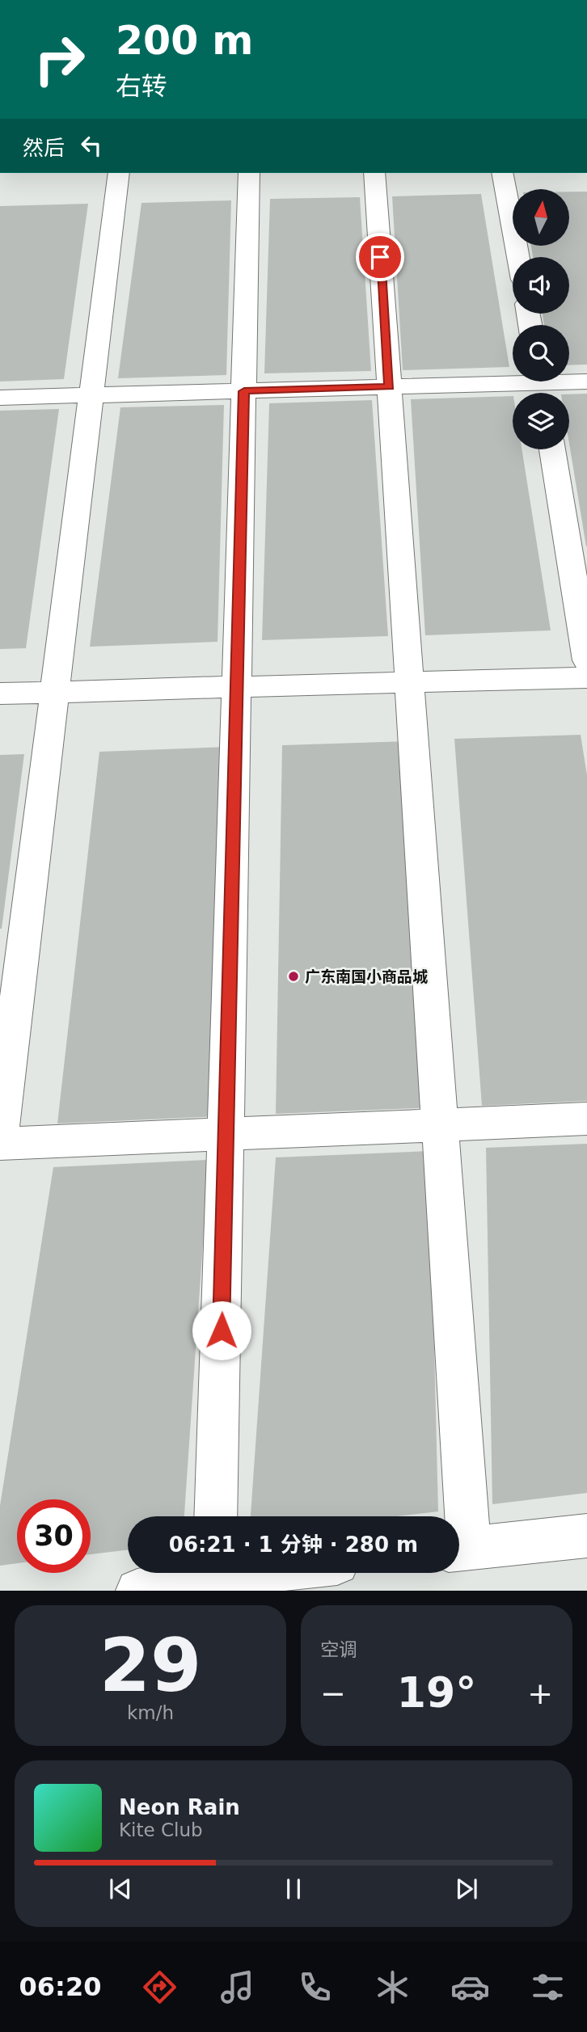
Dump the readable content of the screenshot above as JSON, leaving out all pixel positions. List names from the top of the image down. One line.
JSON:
{"places":["广东南国小商品城"],"north":"top","page":{"turn":["200 m","右转"],"then":"然后","limit":"30","trip":"06:21 · 1 分钟 · 280 m","tile":[["29","km/h"],"空调"],"heat":["−","19°","+"],"song":["Neon Rain","Kite Club"],"tabs":"06:20"}}
